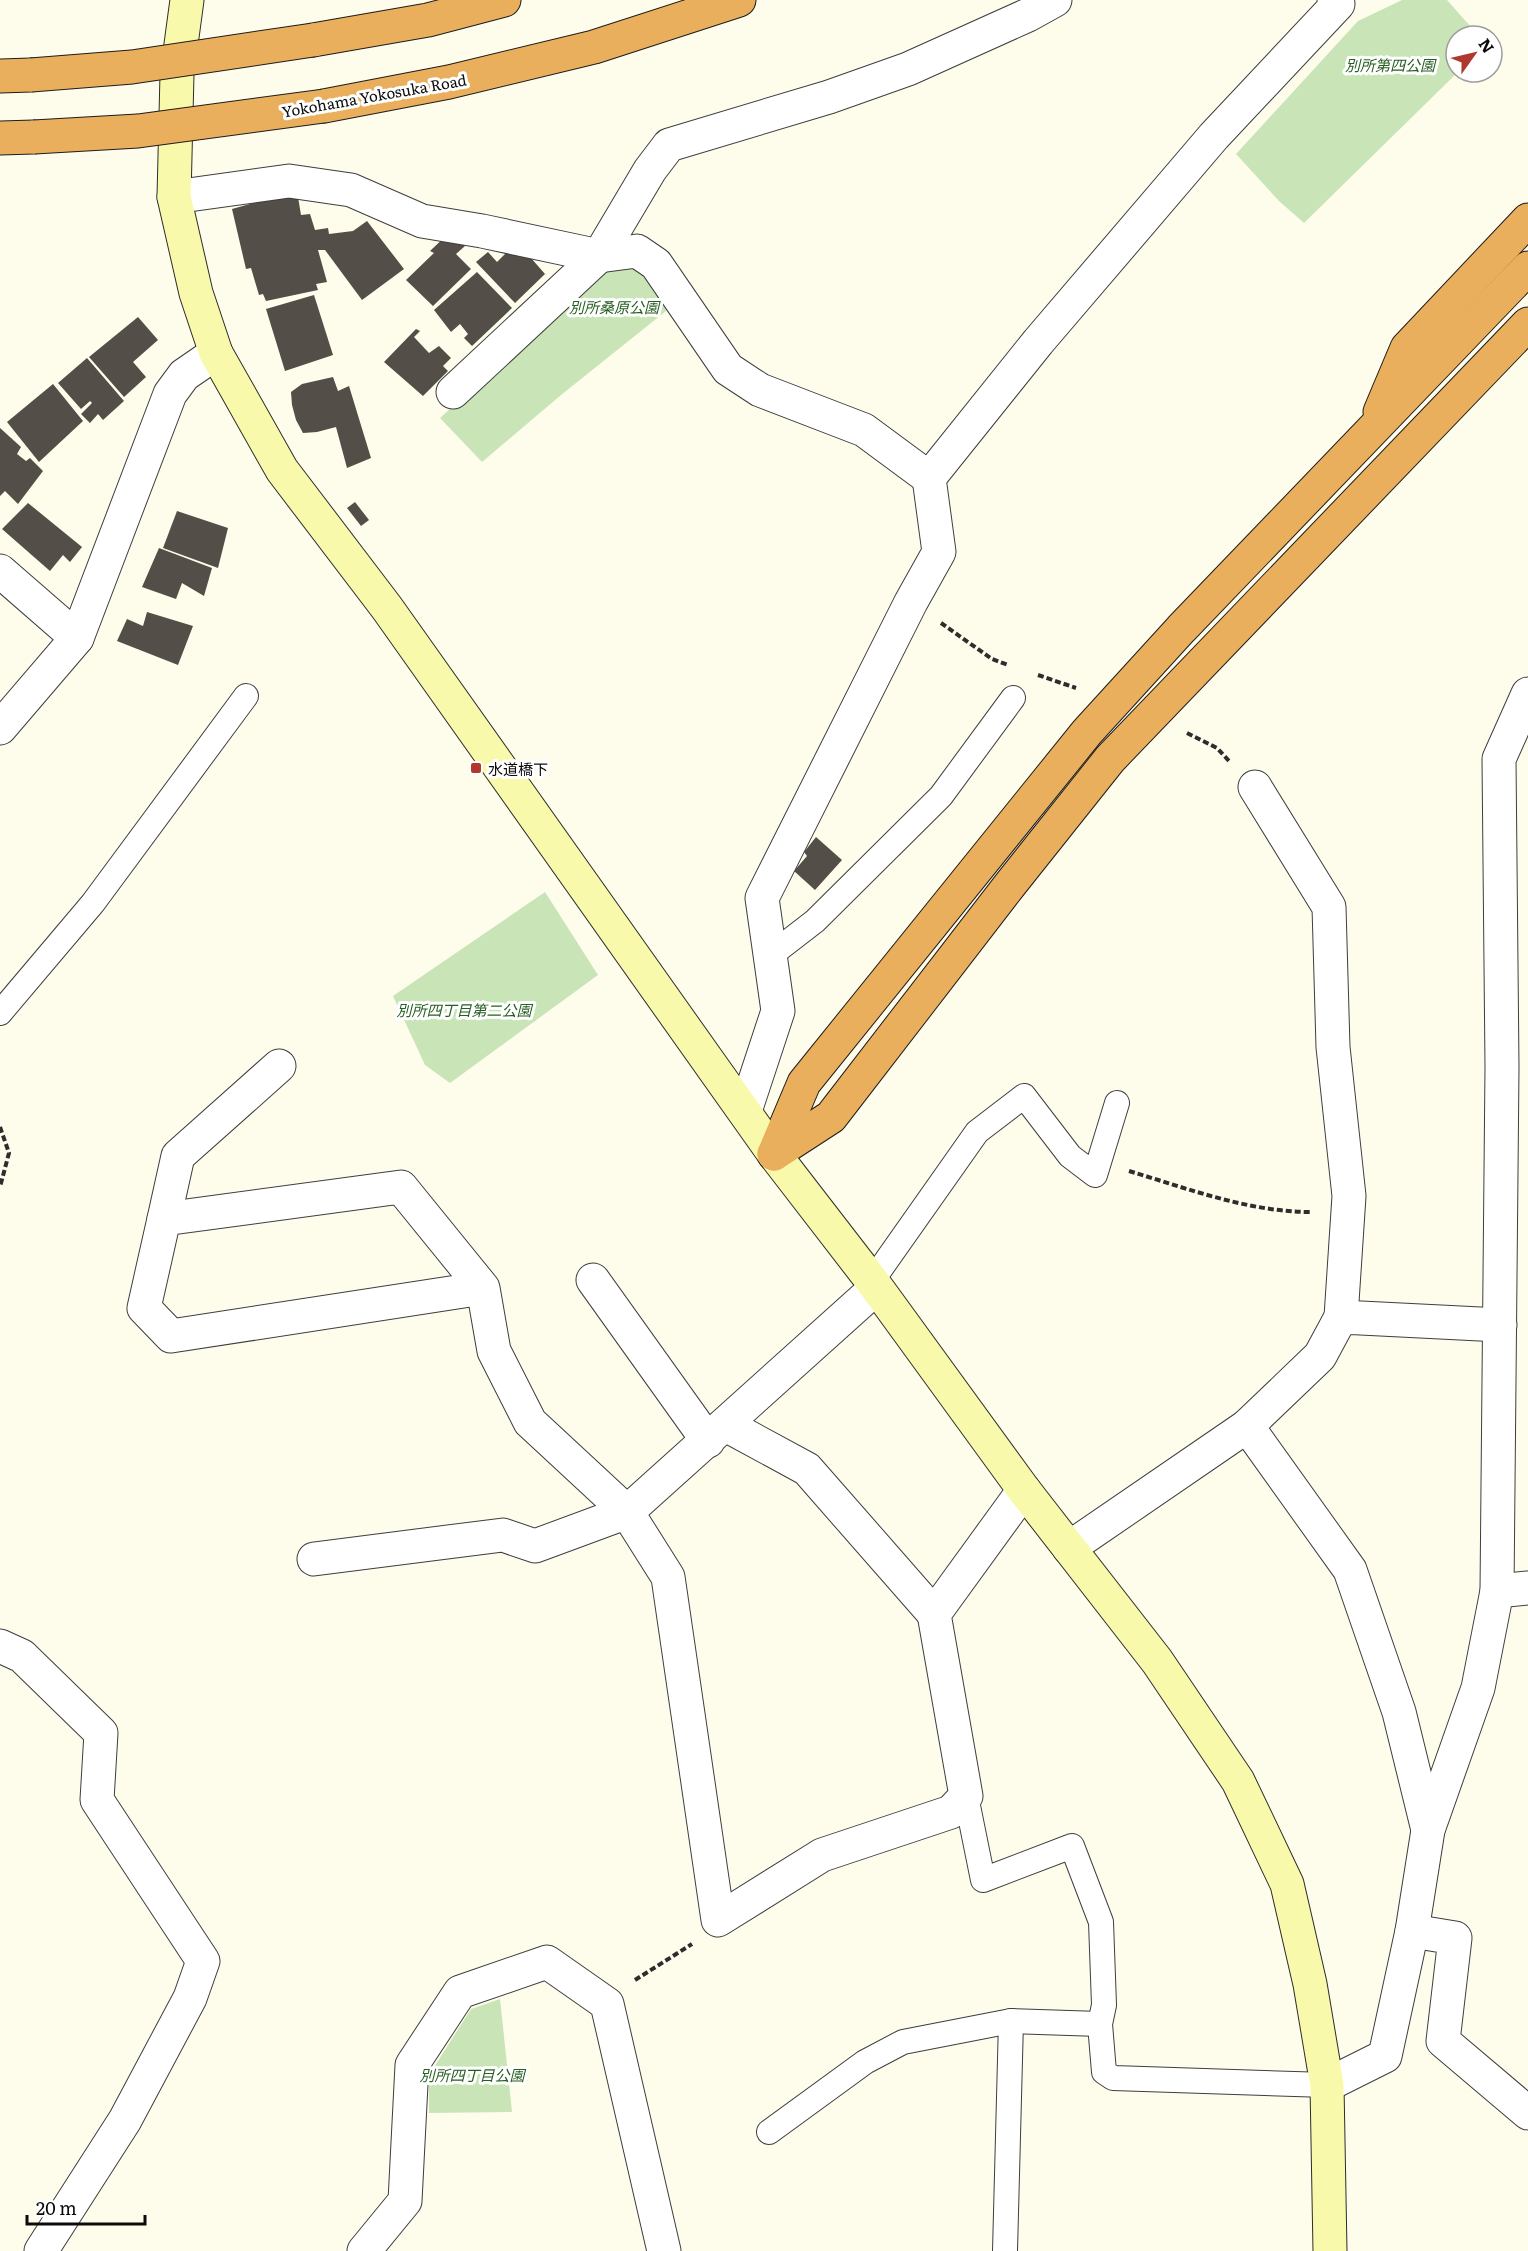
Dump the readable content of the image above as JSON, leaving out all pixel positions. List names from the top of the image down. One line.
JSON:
{"streets":{"highway":["Yokohama Yokosuka Road"]},"parks":["別所第四公園","別所桑原公園","別所四丁目第二公園","別所四丁目公園"],"places":{"transit":["水道橋下"]},"scale_bar":"20 m","north":"top right"}
